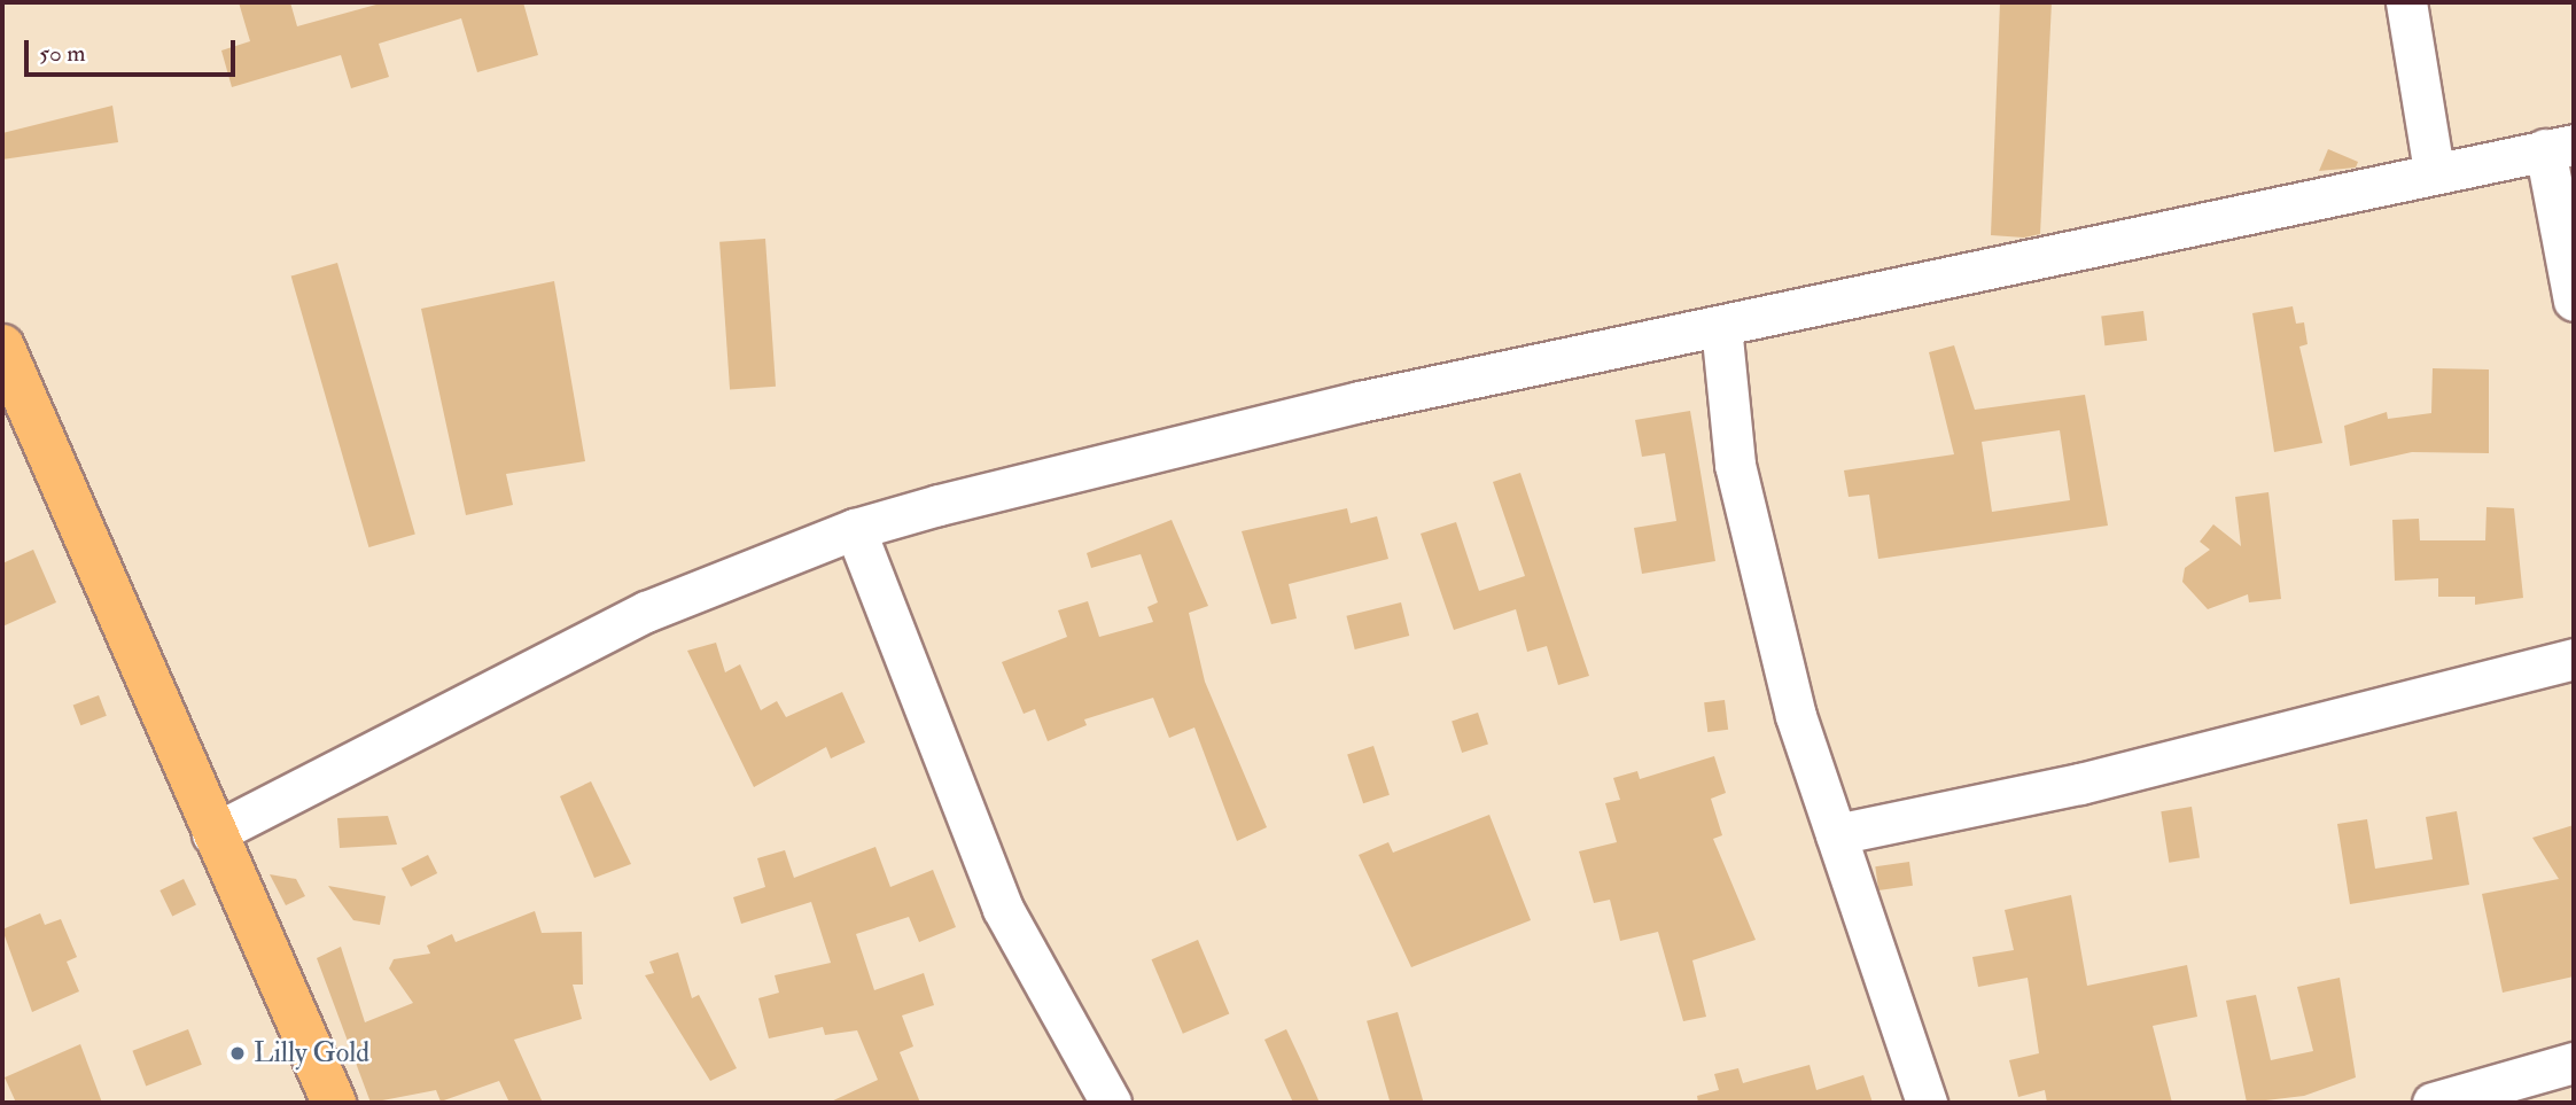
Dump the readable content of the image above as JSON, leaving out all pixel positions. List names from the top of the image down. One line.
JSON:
{"places":["Lilly Gold"],"scale_bar":"50 m"}
